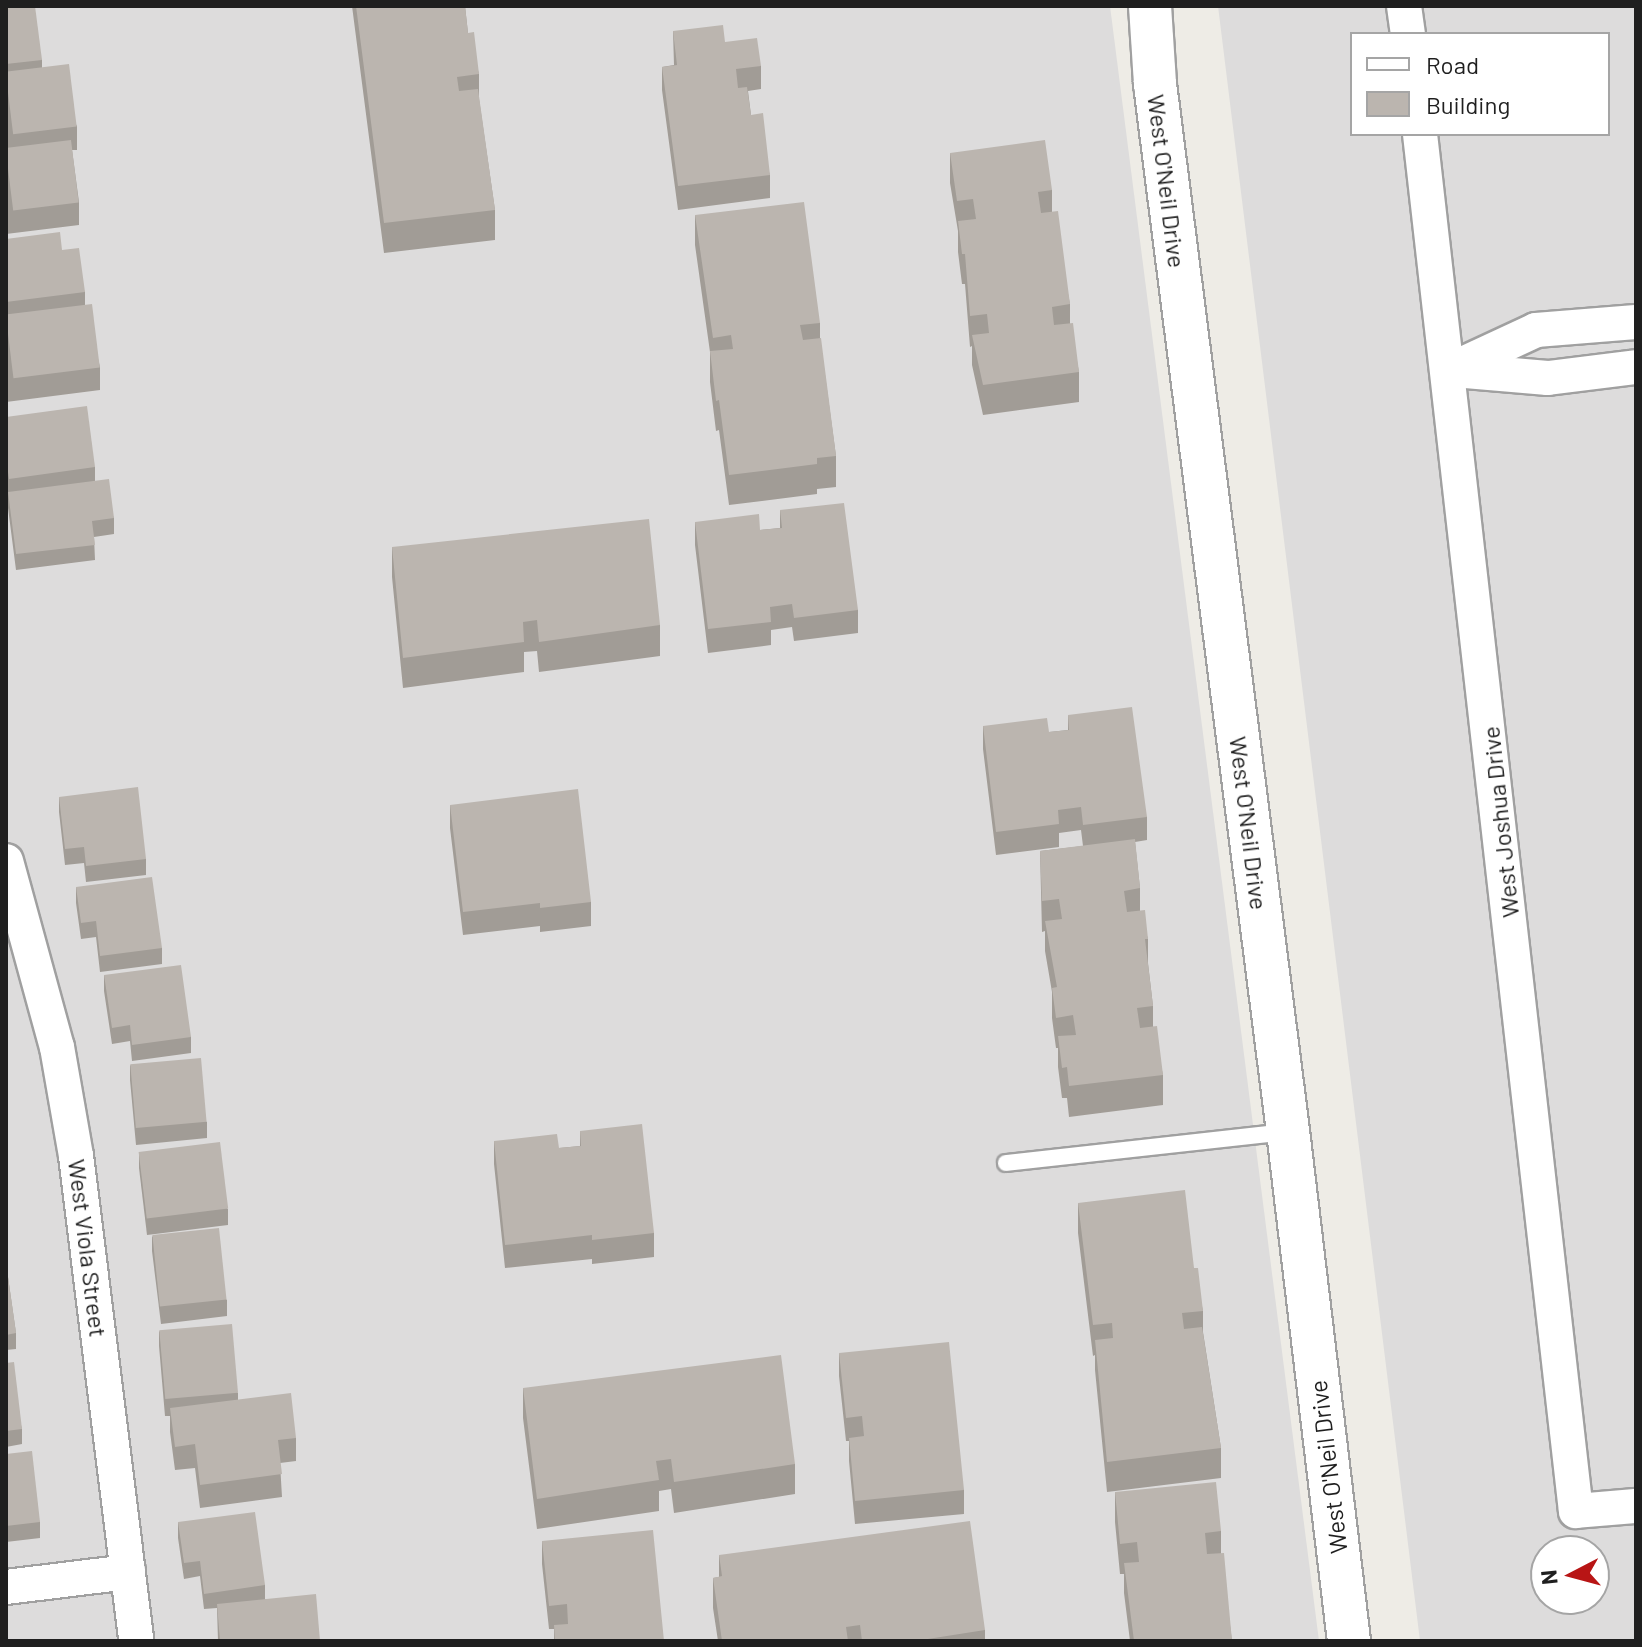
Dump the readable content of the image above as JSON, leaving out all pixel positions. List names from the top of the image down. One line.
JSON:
{"streets":{"street":["West O'Neil Drive","West Joshua Drive","West Viola Street"]},"legend":["Road","Building"],"north":"left"}
